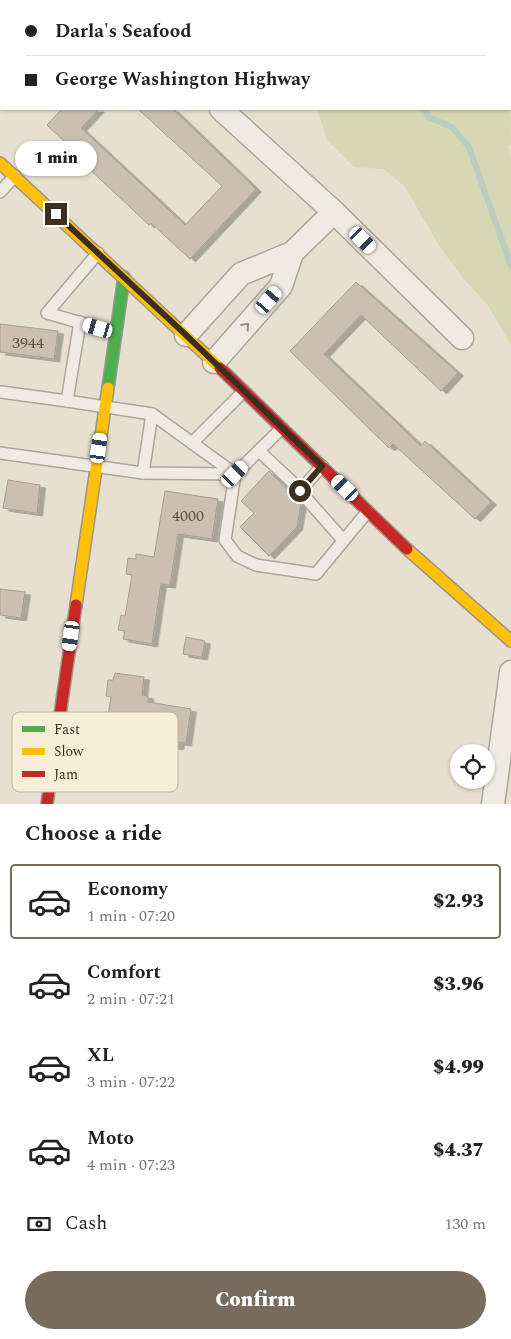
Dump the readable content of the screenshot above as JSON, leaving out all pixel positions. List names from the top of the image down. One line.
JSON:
{"house_numbers":["3944","4000"],"legend":["Fast","Slow","Jam"],"page":{"banner":["Darla's Seafood","George Washington Highway"],"bubble":"1 min","heading":"Choose a ride","list":[{"name":"Economy","note":"1 min · 07:20","value":"$2.93"},{"name":"Comfort","note":"2 min · 07:21","value":"$3.96"},{"name":"XL","note":"3 min · 07:22","value":"$4.99"},{"name":"Moto","note":"4 min · 07:23","value":"$4.37"}],"pay":["Cash","130 m"],"buttons":"Confirm"}}
